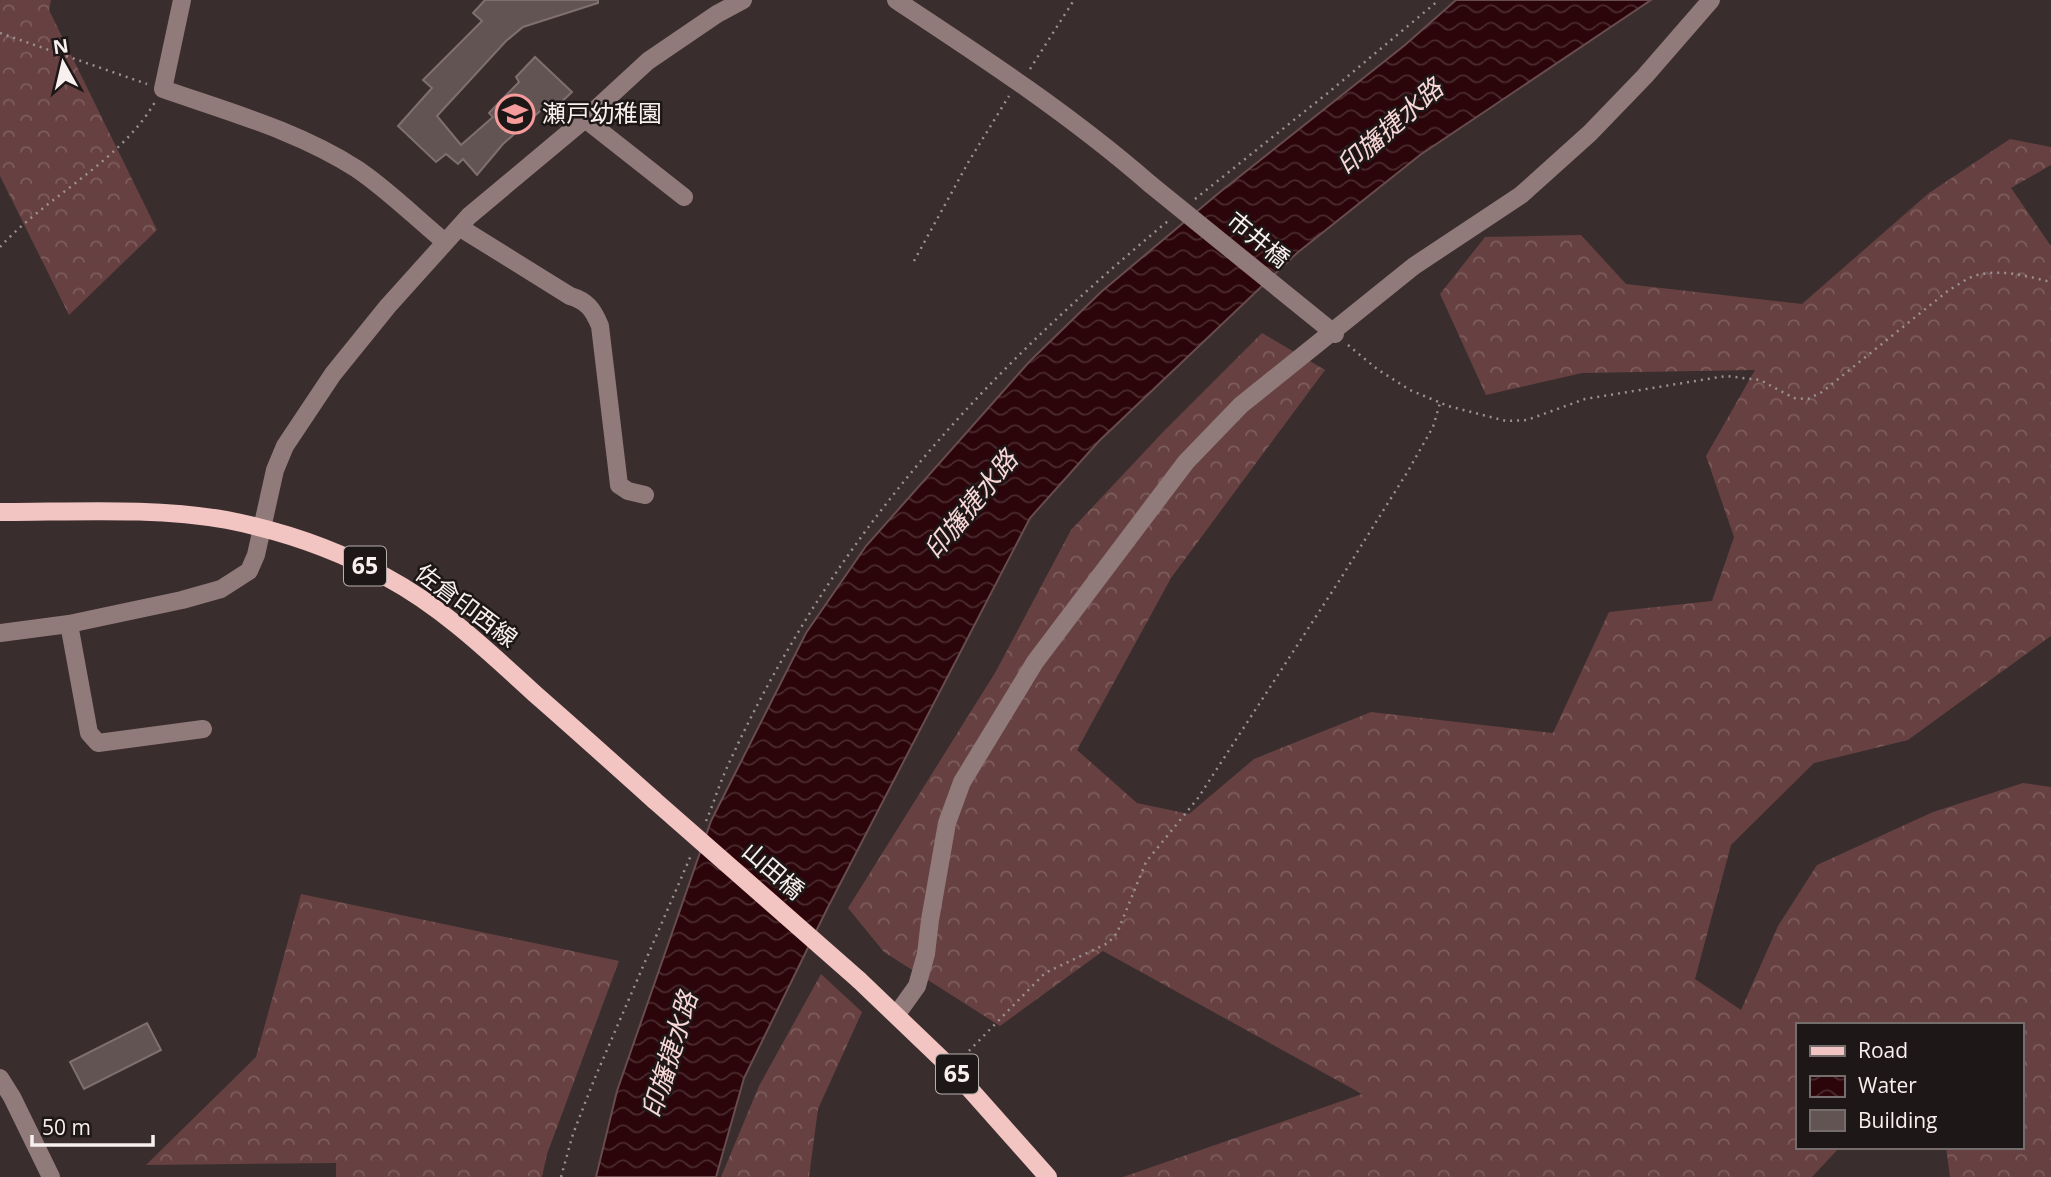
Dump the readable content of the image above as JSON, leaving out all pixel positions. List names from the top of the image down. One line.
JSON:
{"streets":{"main road":["65","佐倉印西線","山田橋"],"street":["市井橋"]},"crossings":[["65","山田橋"],["佐倉印西線","山田橋"]],"water":["印旛捷水路"],"places":{"school or university":["瀬戸幼稚園"]},"legend":["Road","Water","Building"],"scale_bar":"50 m","north":"top"}
